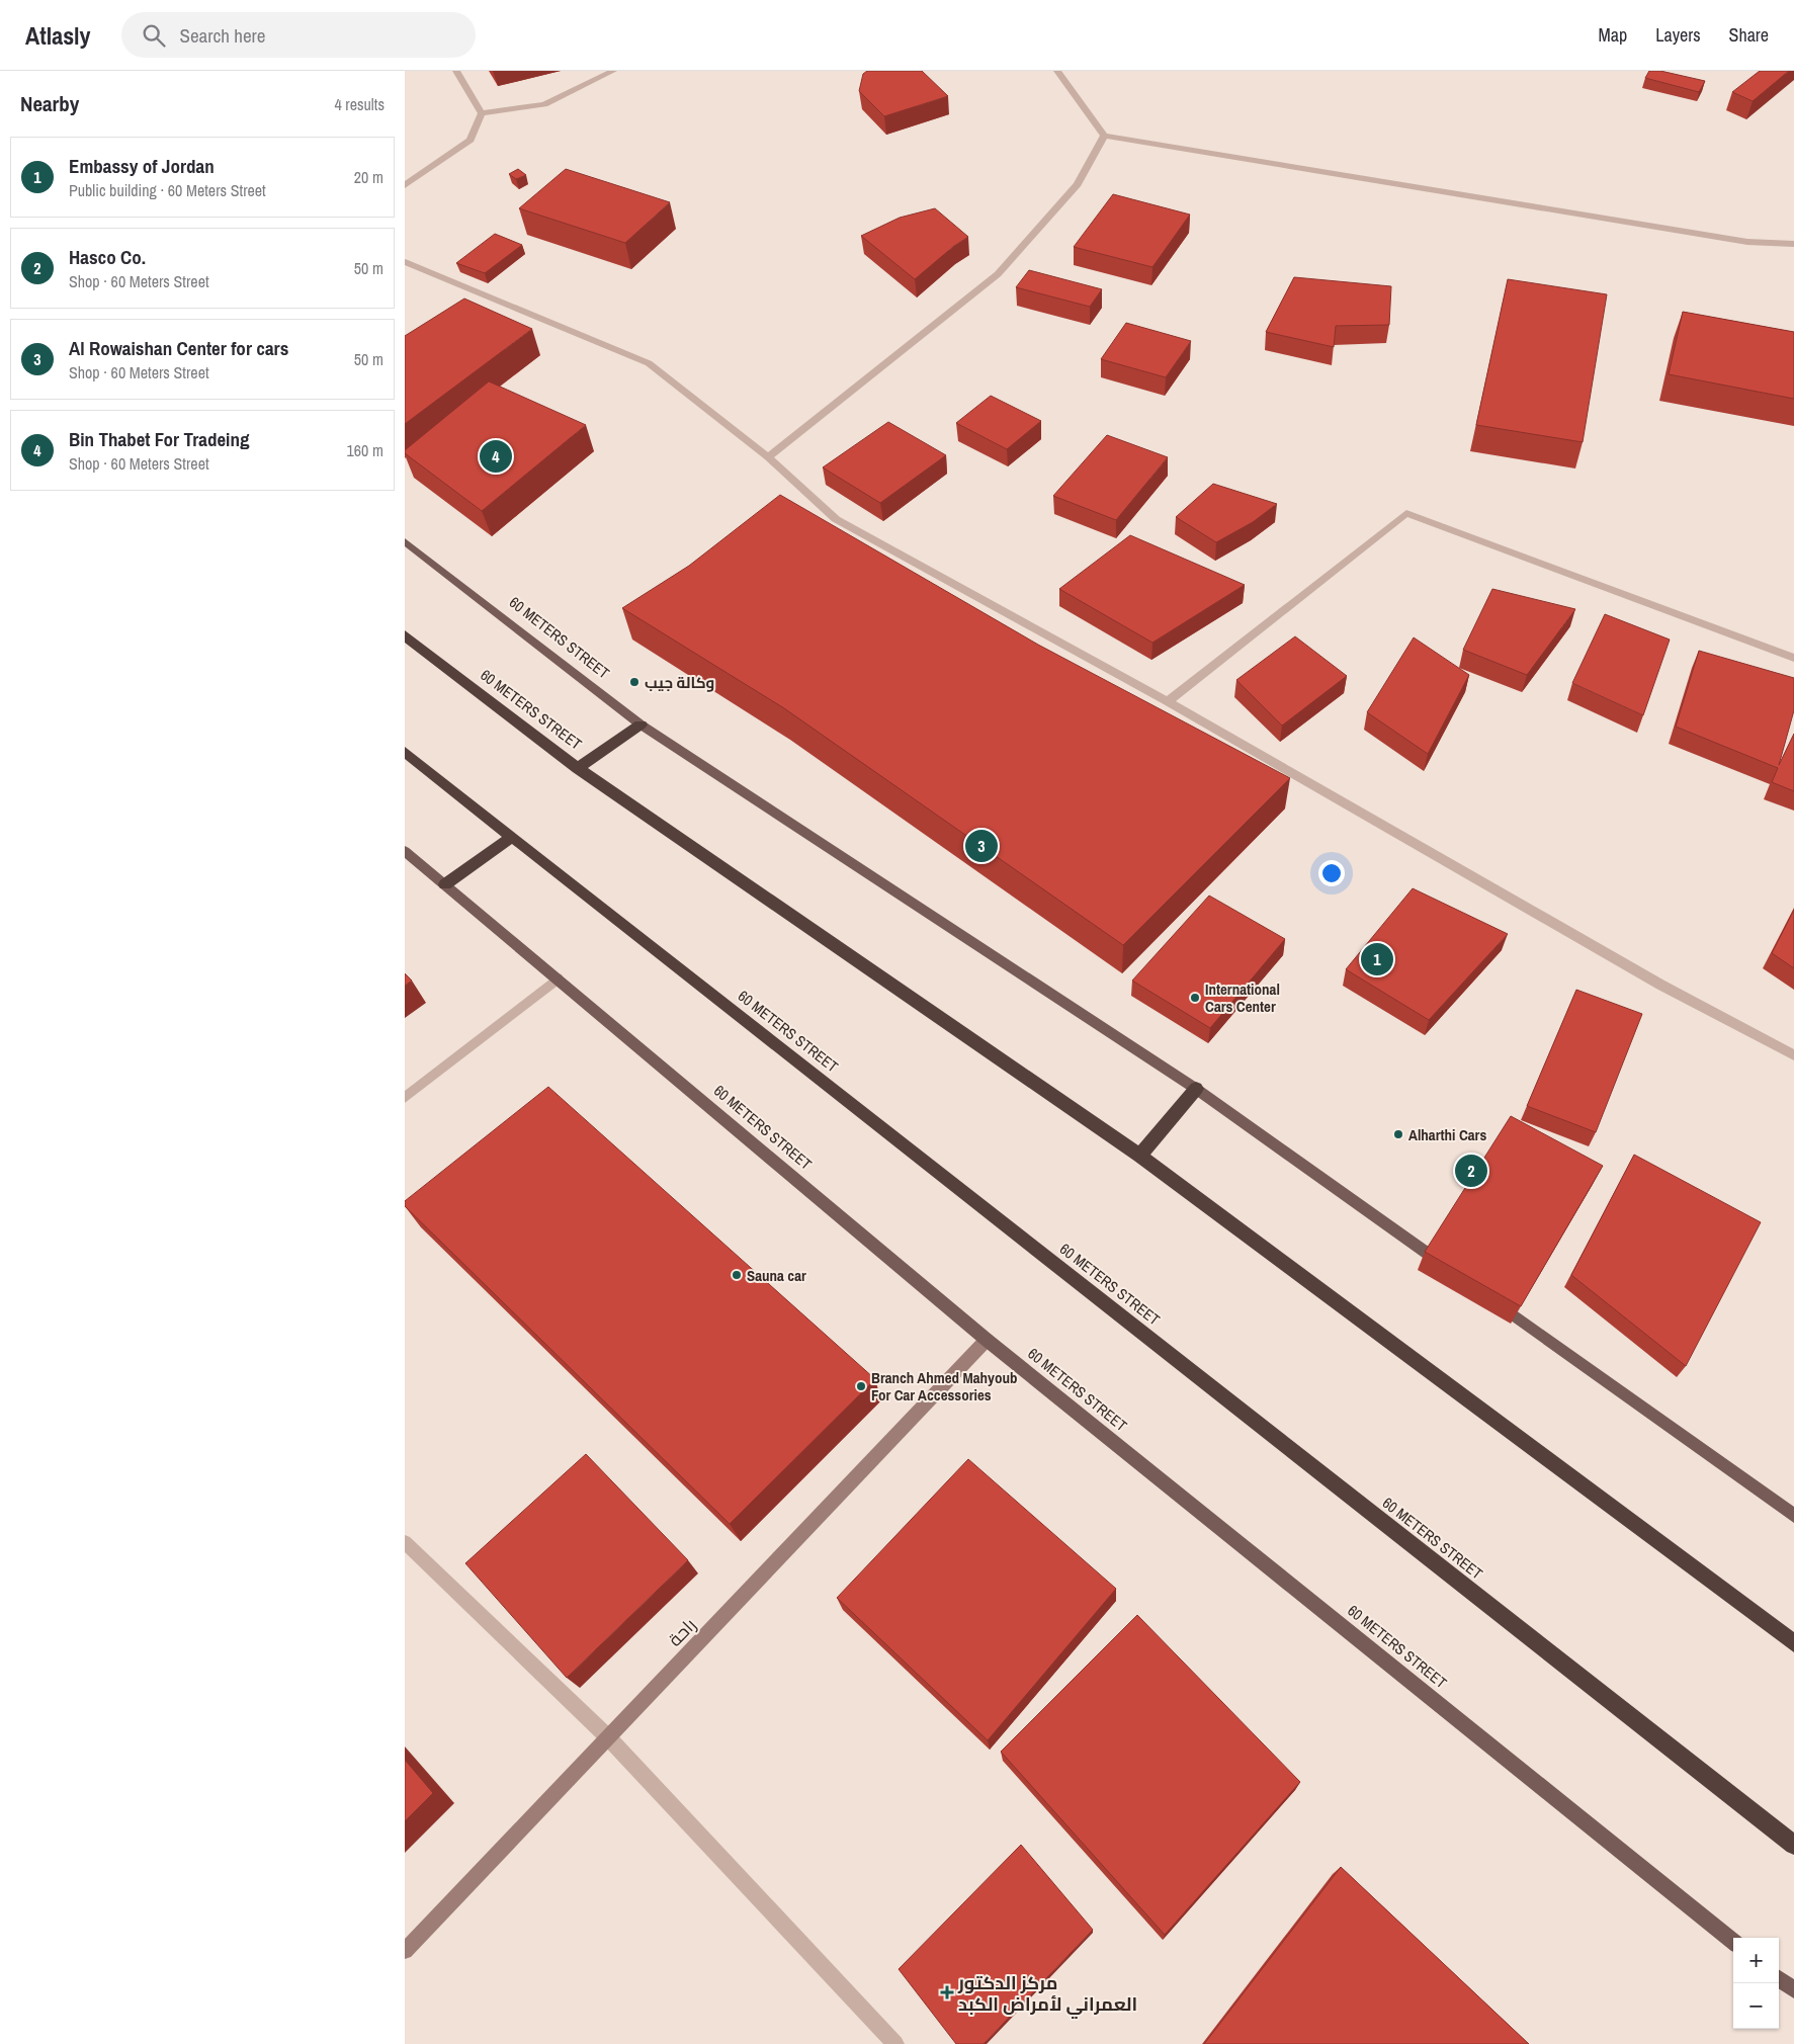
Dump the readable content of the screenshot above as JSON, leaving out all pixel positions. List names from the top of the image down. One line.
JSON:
{"streets":{"highway":["60 METERS STREET"],"street":["راحة"]},"crossings":[["60 METERS STREET","راحة"]],"places":{"other":["وكالة جيب","International Cars Center","Alharthi Cars","Sauna car","Branch Ahmed Mahyoub For Car Accessories"],"health":["مركز الدكتور العمراني لأمراض الكبد"]},"page":{"header":"Atlasly","search":"Search here","nav":["Map","Layers","Share"],"heading":["Nearby","4 results"],"list":[{"mark":"1","name":"Embassy of Jordan","note":"Public building · 60 Meters Street","value":"20 m"},{"mark":"2","name":"Hasco Co.","note":"Shop · 60 Meters Street","value":"50 m"},{"mark":"3","name":"Al Rowaishan Center for cars","note":"Shop · 60 Meters Street","value":"50 m"},{"mark":"4","name":"Bin Thabet For Tradeing","note":"Shop · 60 Meters Street","value":"160 m"}],"pins":["4","3","1","2"],"map_buttons":["+","−"]}}
